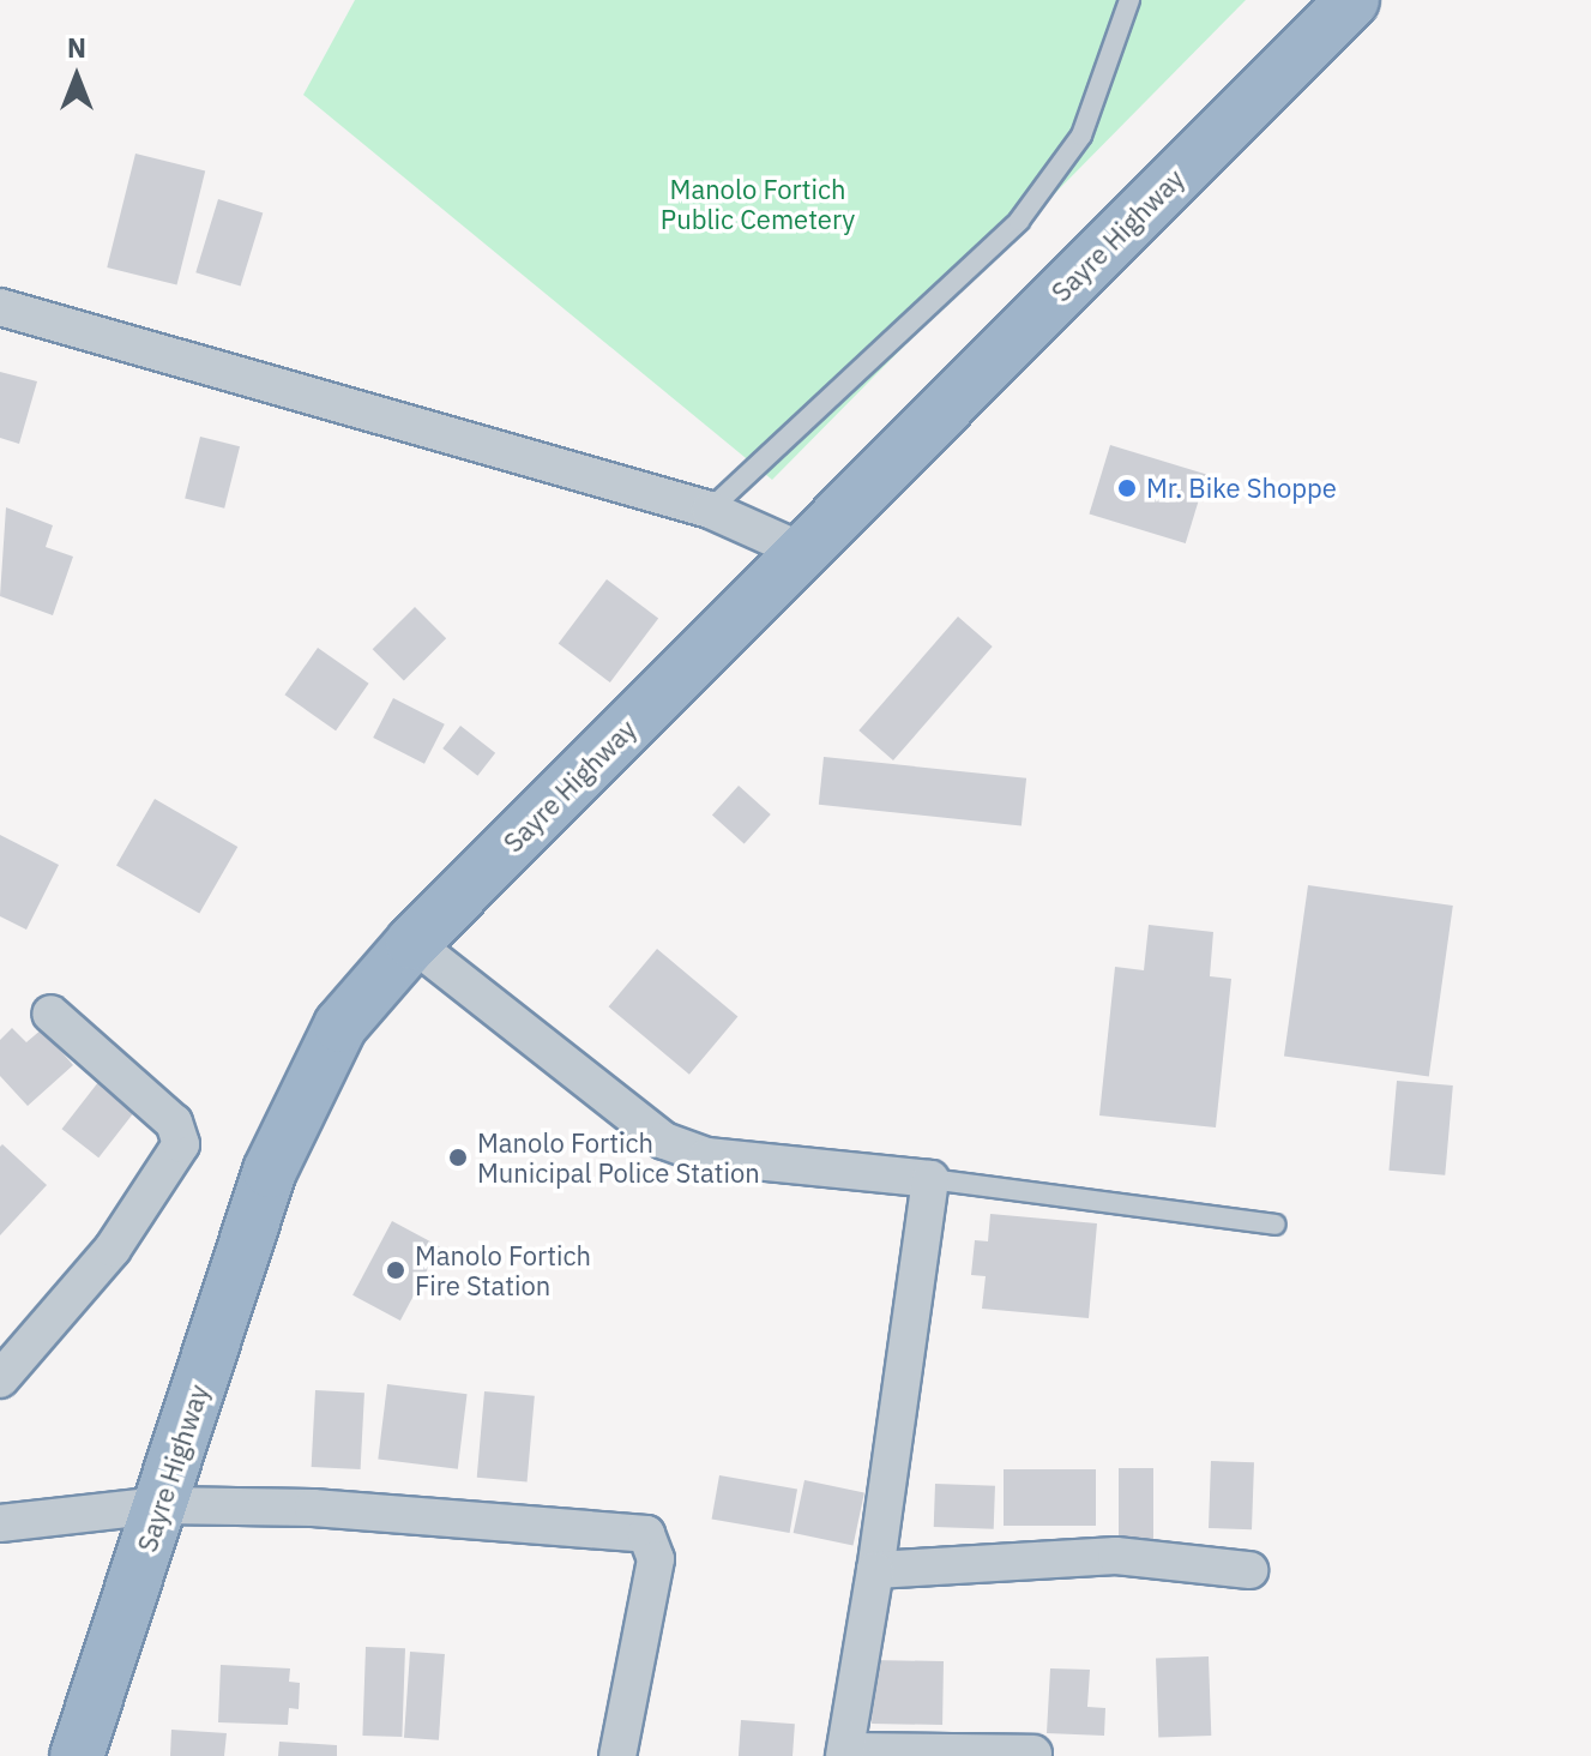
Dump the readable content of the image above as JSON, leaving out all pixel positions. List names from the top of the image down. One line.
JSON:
{"streets":{"highway":["Sayre Highway"]},"parks":["Manolo Fortich Public Cemetery"],"places":["Mr. Bike Shoppe","Manolo Fortich Municipal Police Station","Manolo Fortich Fire Station"],"north":"top"}
